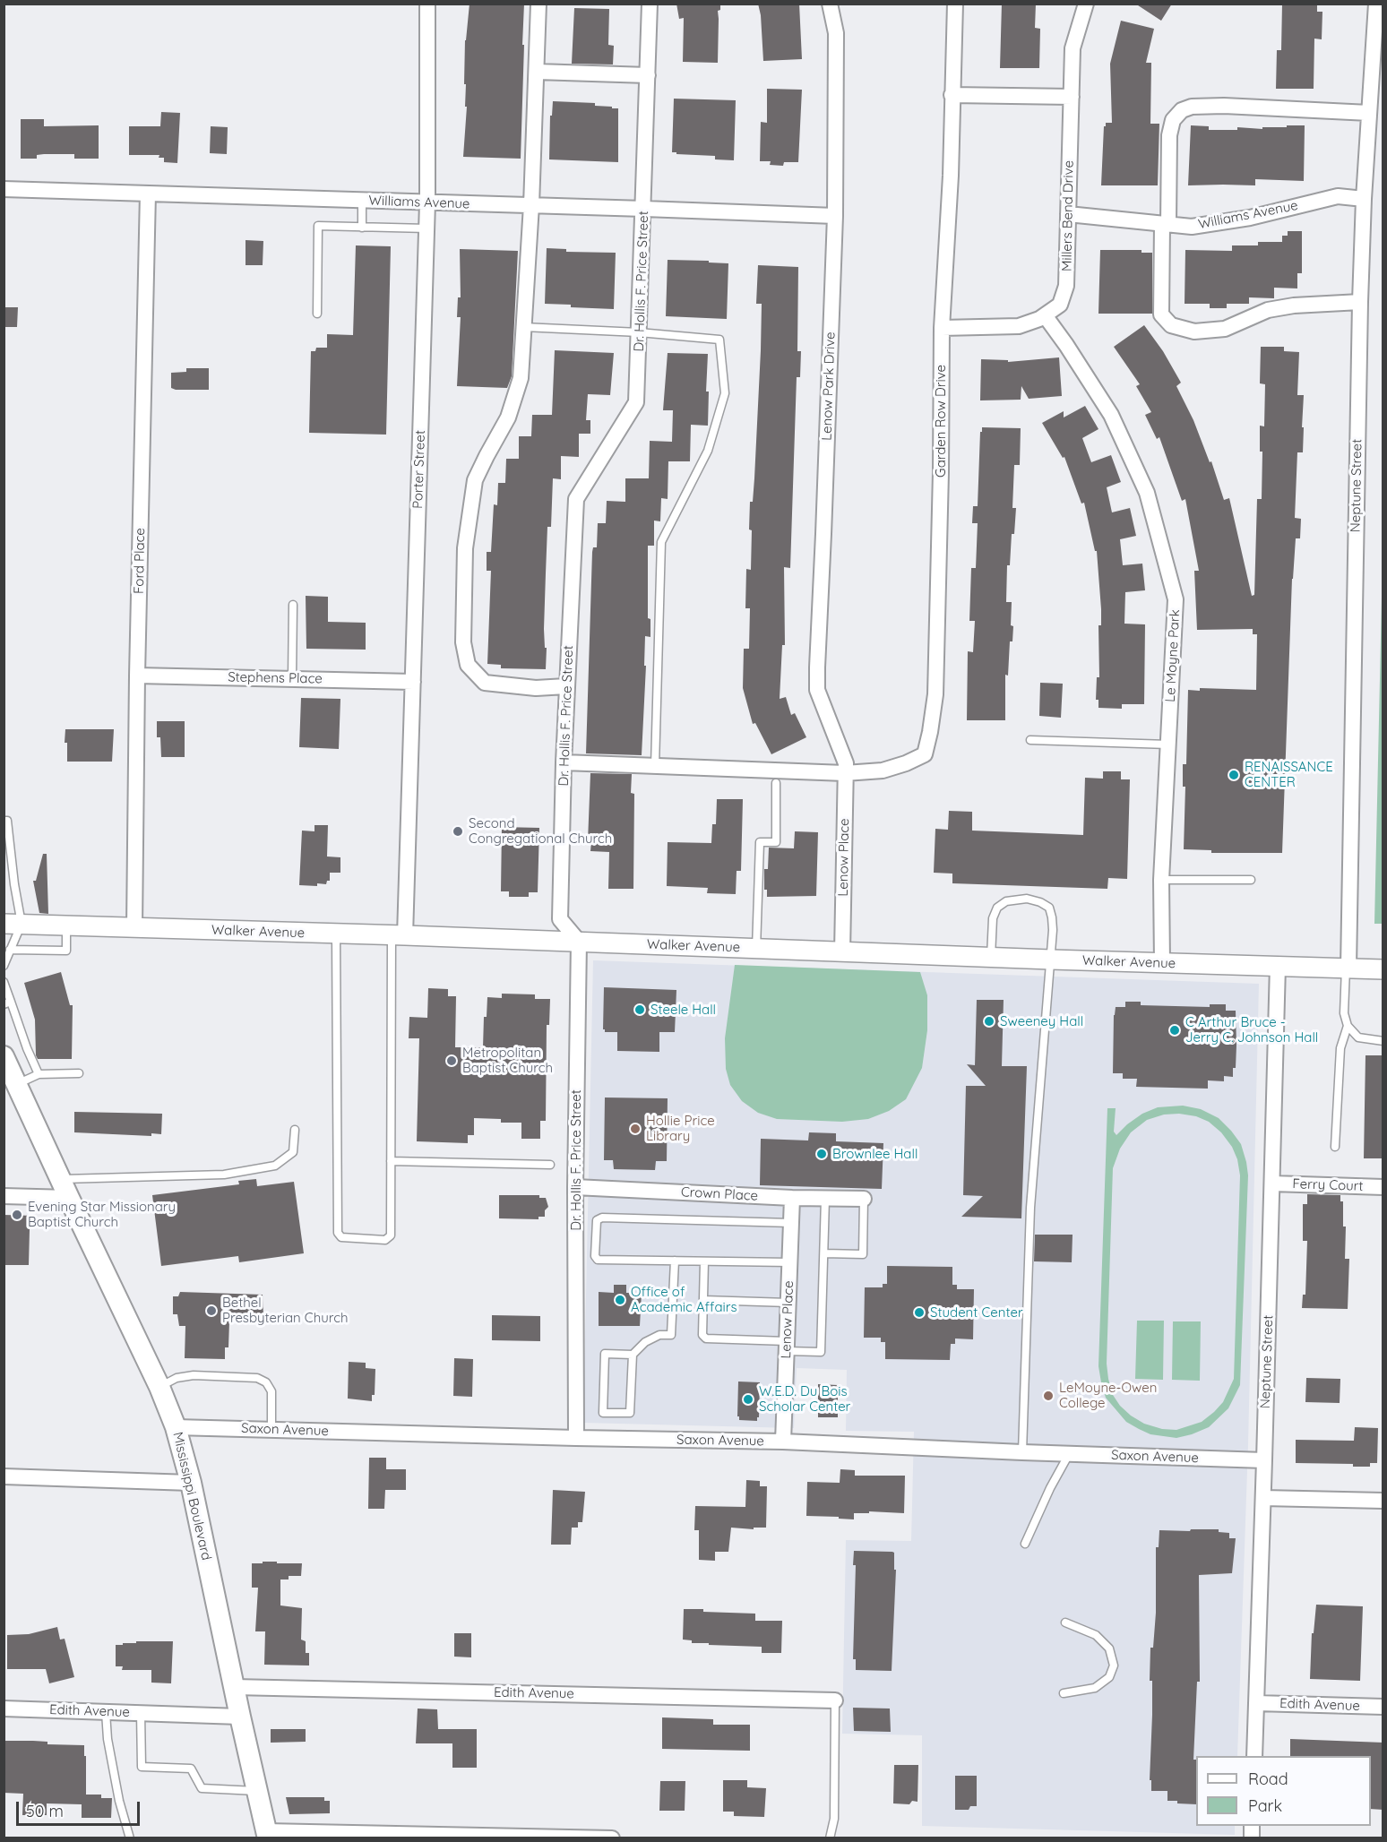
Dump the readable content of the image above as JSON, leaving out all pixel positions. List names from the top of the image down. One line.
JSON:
{"streets":{"main road":["Mississippi Boulevard"],"street":["Williams Avenue","Millers Bend Drive","Dr. Hollis F. Price Street","Lenow Park Drive","Garden Row Drive","Porter Street","Neptune Street","Ford Place","Le Moyne Park","Stephens Place","Lenow Place","Walker Avenue","Ferry Court","Crown Place","Saxon Avenue","Edith Avenue"]},"crossings":[["Williams Avenue","Millers Bend Drive"],["Williams Avenue","Dr. Hollis F. Price Street"],["Williams Avenue","Lenow Park Drive"],["Williams Avenue","Porter Street"],["Williams Avenue","Neptune Street"],["Williams Avenue","Ford Place"],["Millers Bend Drive","Garden Row Drive"],["Millers Bend Drive","Le Moyne Park"],["Dr. Hollis F. Price Street","Walker Avenue"],["Dr. Hollis F. Price Street","Crown Place"],["Dr. Hollis F. Price Street","Saxon Avenue"],["Lenow Park Drive","Garden Row Drive"],["Lenow Park Drive","Lenow Place"],["Garden Row Drive","Lenow Place"],["Porter Street","Stephens Place"],["Porter Street","Walker Avenue"],["Neptune Street","Walker Avenue"],["Neptune Street","Ferry Court"],["Neptune Street","Saxon Avenue"],["Neptune Street","Edith Avenue"],["Ford Place","Stephens Place"],["Ford Place","Walker Avenue"],["Le Moyne Park","Walker Avenue"],["Lenow Place","Walker Avenue"],["Lenow Place","Crown Place"],["Lenow Place","Saxon Avenue"],["Saxon Avenue","Mississippi Boulevard"],["Mississippi Boulevard","Edith Avenue"]],"places":["RENAISSANCE CENTER","Second Congregational Church","Steele Hall","Sweeney Hall","C Arthur Bruce - Jerry C. Johnson Hall","Metropolitan Baptist Church","Hollie Price Library","Brownlee Hall","Evening Star Missionary Baptist Church","Office of Academic Affairs","Bethel Presbyterian Church","Student Center","LeMoyne-Owen College","W.E.D. Du Bois Scholar Center"],"legend":["Road","Park"],"scale_bar":"50 m"}
